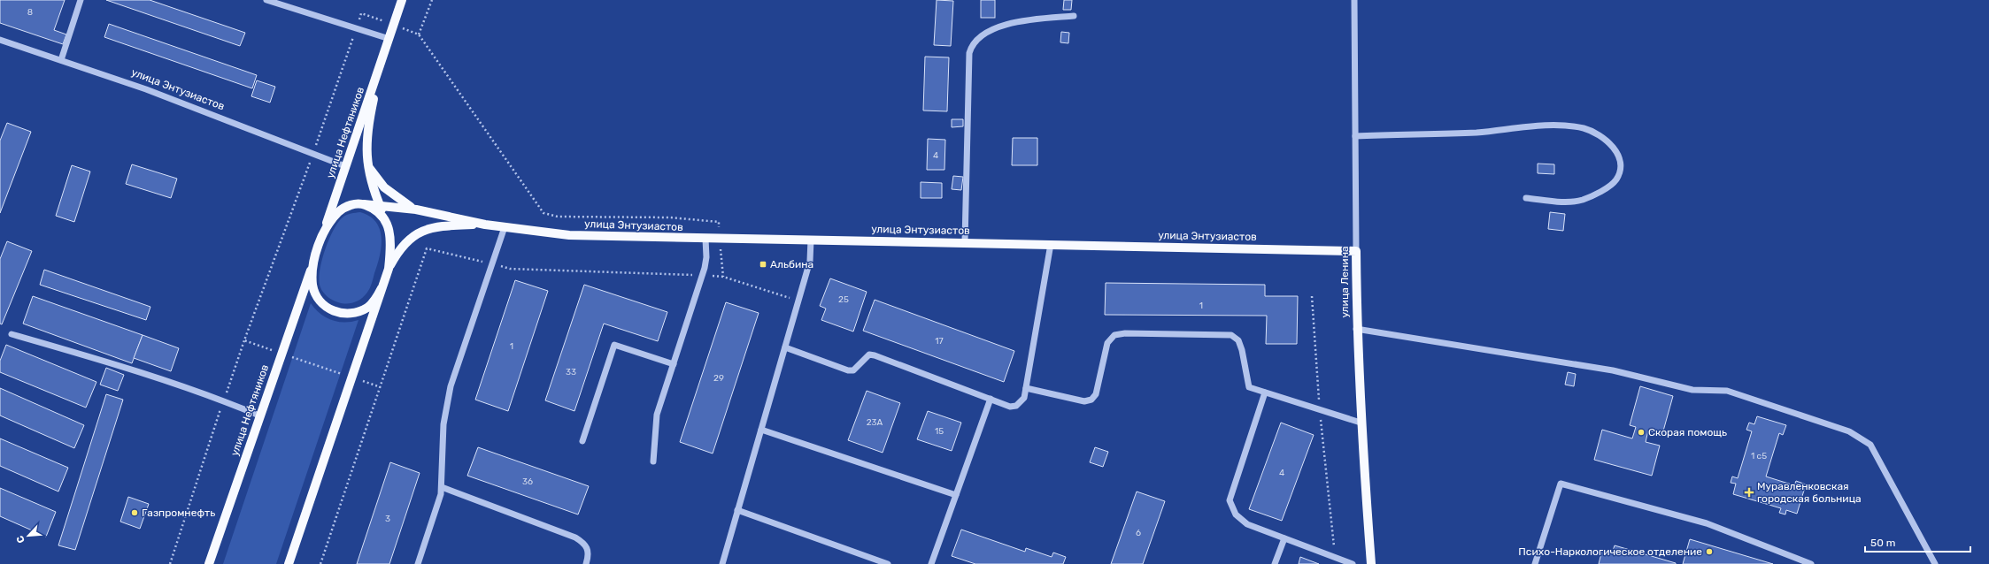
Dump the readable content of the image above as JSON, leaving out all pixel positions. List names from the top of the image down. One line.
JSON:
{"streets":{"main road":["улица Энтузиастов","улица Нефтяников","улица Ленина"]},"crossings":[["улица Энтузиастов","улица Нефтяников"],["улица Энтузиастов","улица Ленина"]],"places":{"transit":["Альбина"],"other":["Скорая помощь","Газпромнефть","Психо-Наркологическое отделение"],"health":["Муравленковская городская больница"]},"house_numbers":["8","4","25","1","17","1","33","29","23А","15","1 с5","4","36","3","6"],"scale_bar":"50 m","north":"bottom left"}
